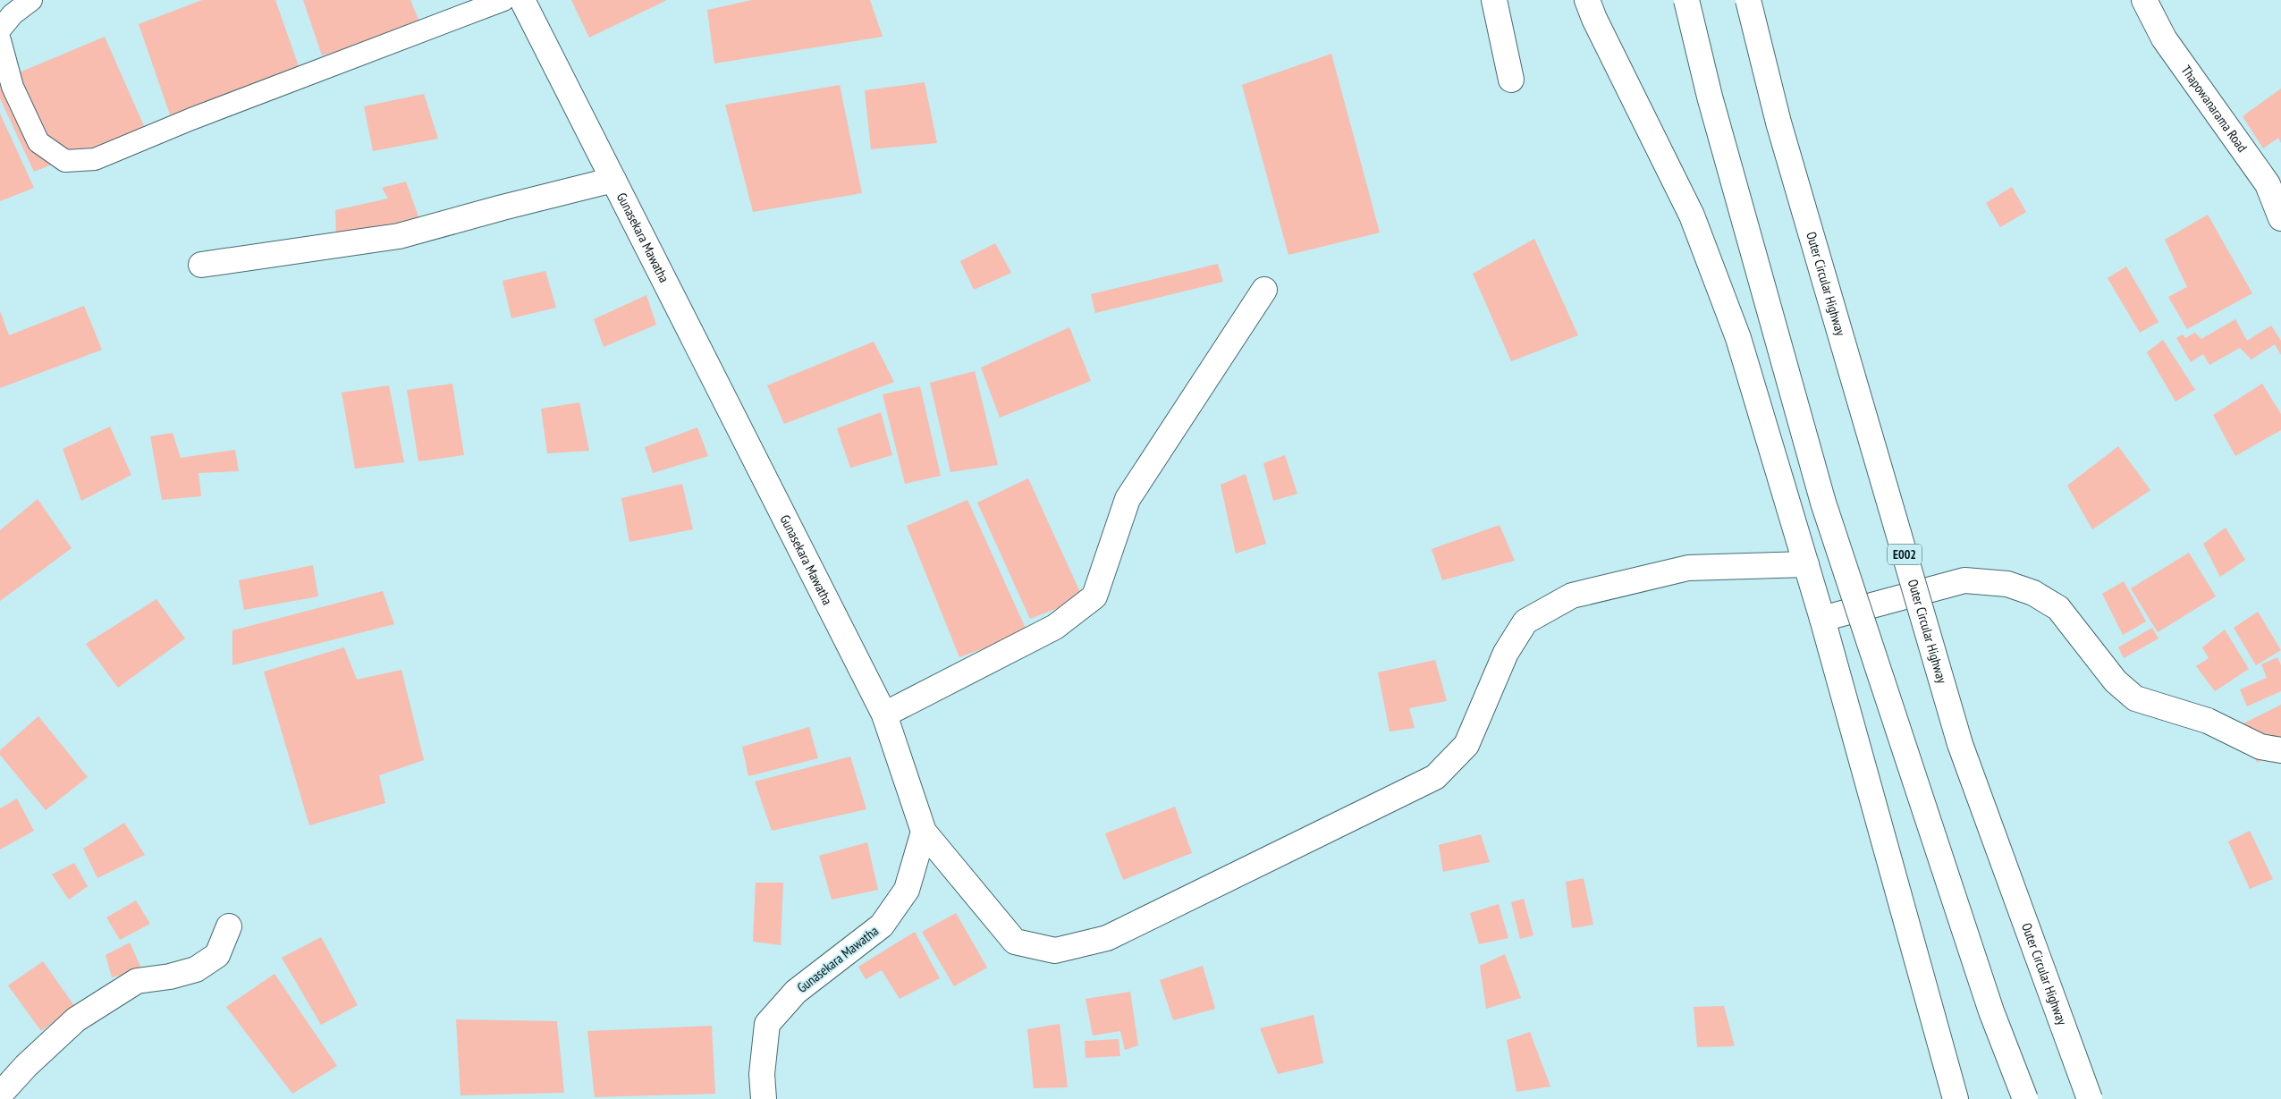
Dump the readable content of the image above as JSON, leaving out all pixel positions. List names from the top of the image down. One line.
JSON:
{"streets":{"main road":["Thapowanarama Road","Gunasekara Mawatha","Outer Circular Highway","E002"]}}
